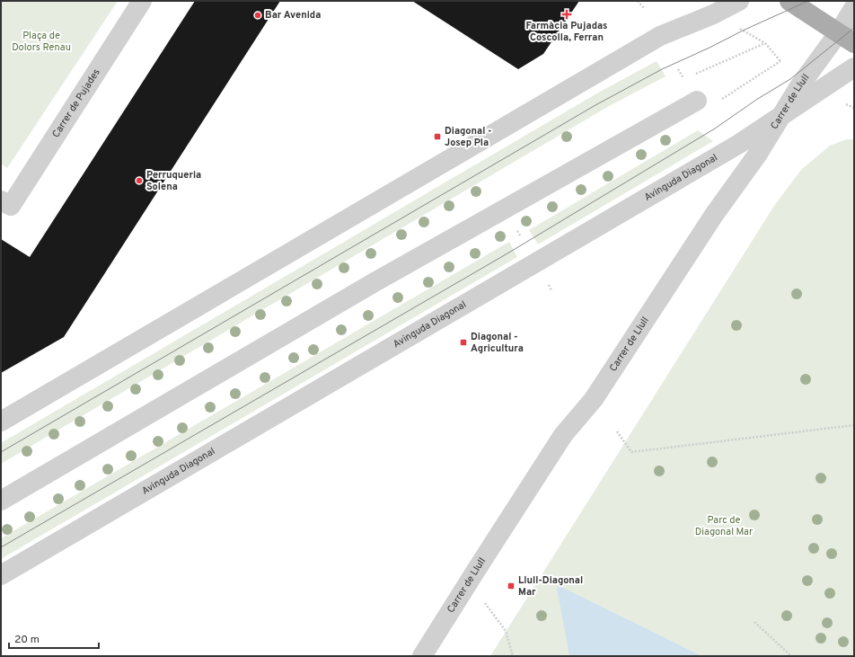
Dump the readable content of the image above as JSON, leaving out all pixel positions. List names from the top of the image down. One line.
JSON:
{"streets":{"street":["Carrer de Llull","Carrer de Pujades","Avinguda Diagonal"]},"crossings":[["Carrer de Llull","Avinguda Diagonal"]],"parks":["Plaça de Dolors Renau","Parc de Diagonal Mar"],"places":{"health":["Farmàcia Pujadas Coscolla, Ferran"],"other":["Bar Avenida","Perruqueria Solena"],"transit":["Diagonal - Josep Pla","Diagonal - Agricultura","Llull-Diagonal Mar"]},"scale_bar":"20 m"}
